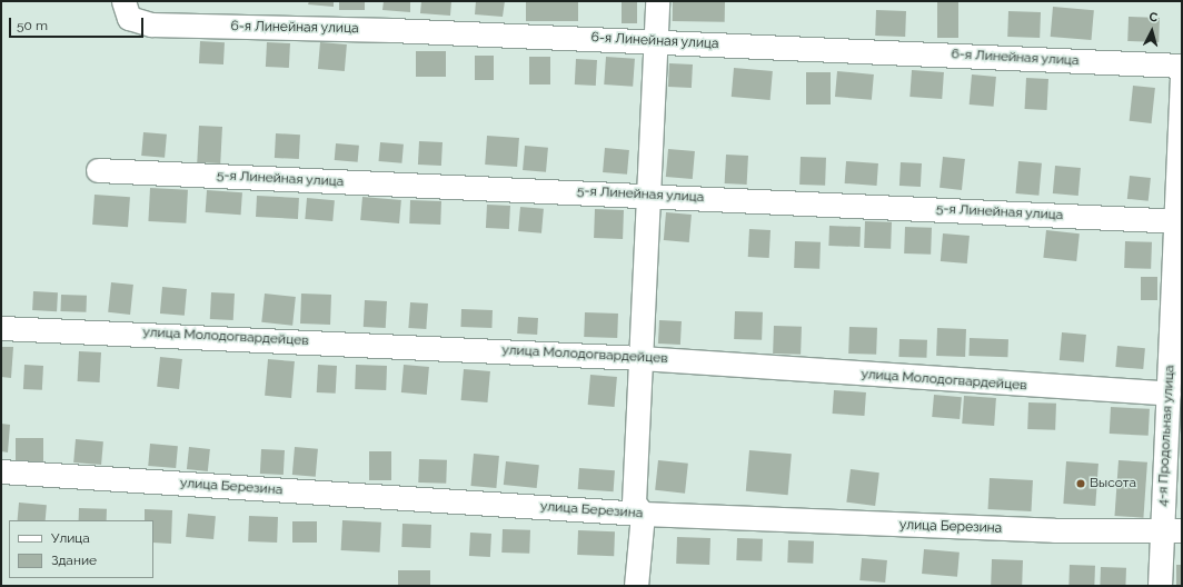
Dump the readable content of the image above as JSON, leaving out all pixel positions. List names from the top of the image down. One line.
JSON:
{"streets":{"street":["6-я Линейная улица","5-я Линейная улица","улица Молодогвардейцев","4-я Продольная улица","улица Березина"]},"crossings":[["5-я Линейная улица","4-я Продольная улица"],["улица Молодогвардейцев","4-я Продольная улица"],["4-я Продольная улица","улица Березина"]],"places":["Высота"],"legend":["Улица","Здание"],"scale_bar":"50 m","north":"top"}
